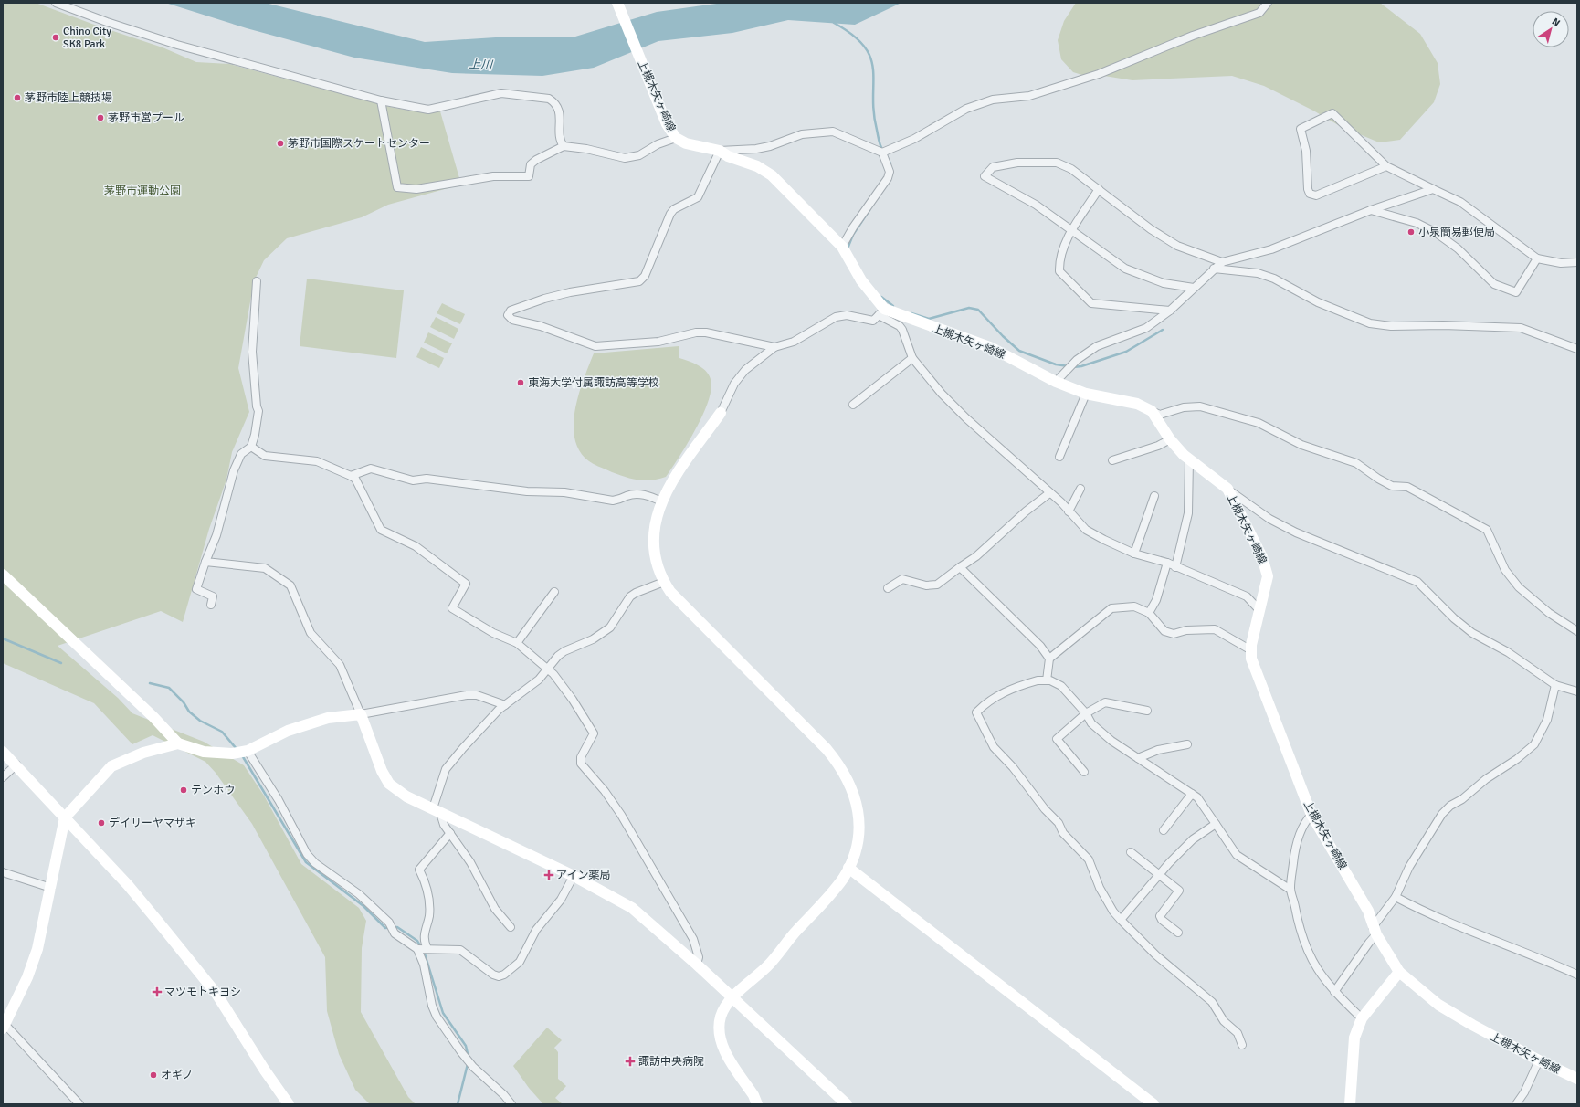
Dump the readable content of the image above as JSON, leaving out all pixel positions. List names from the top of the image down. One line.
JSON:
{"streets":{"street":["上槻木矢ヶ崎線"]},"water":["上川"],"parks":["茅野市運動公園"],"places":{"other":["Chino City SK8 Park","茅野市陸上競技場","茅野市営プール","茅野市国際スケートセンター","小泉簡易郵便局","東海大学付属諏訪高等学校","テンホウ","デイリーヤマザキ","オギノ"],"health":["アイン薬局","マツモトキヨシ","諏訪中央病院"]},"north":"top right"}
